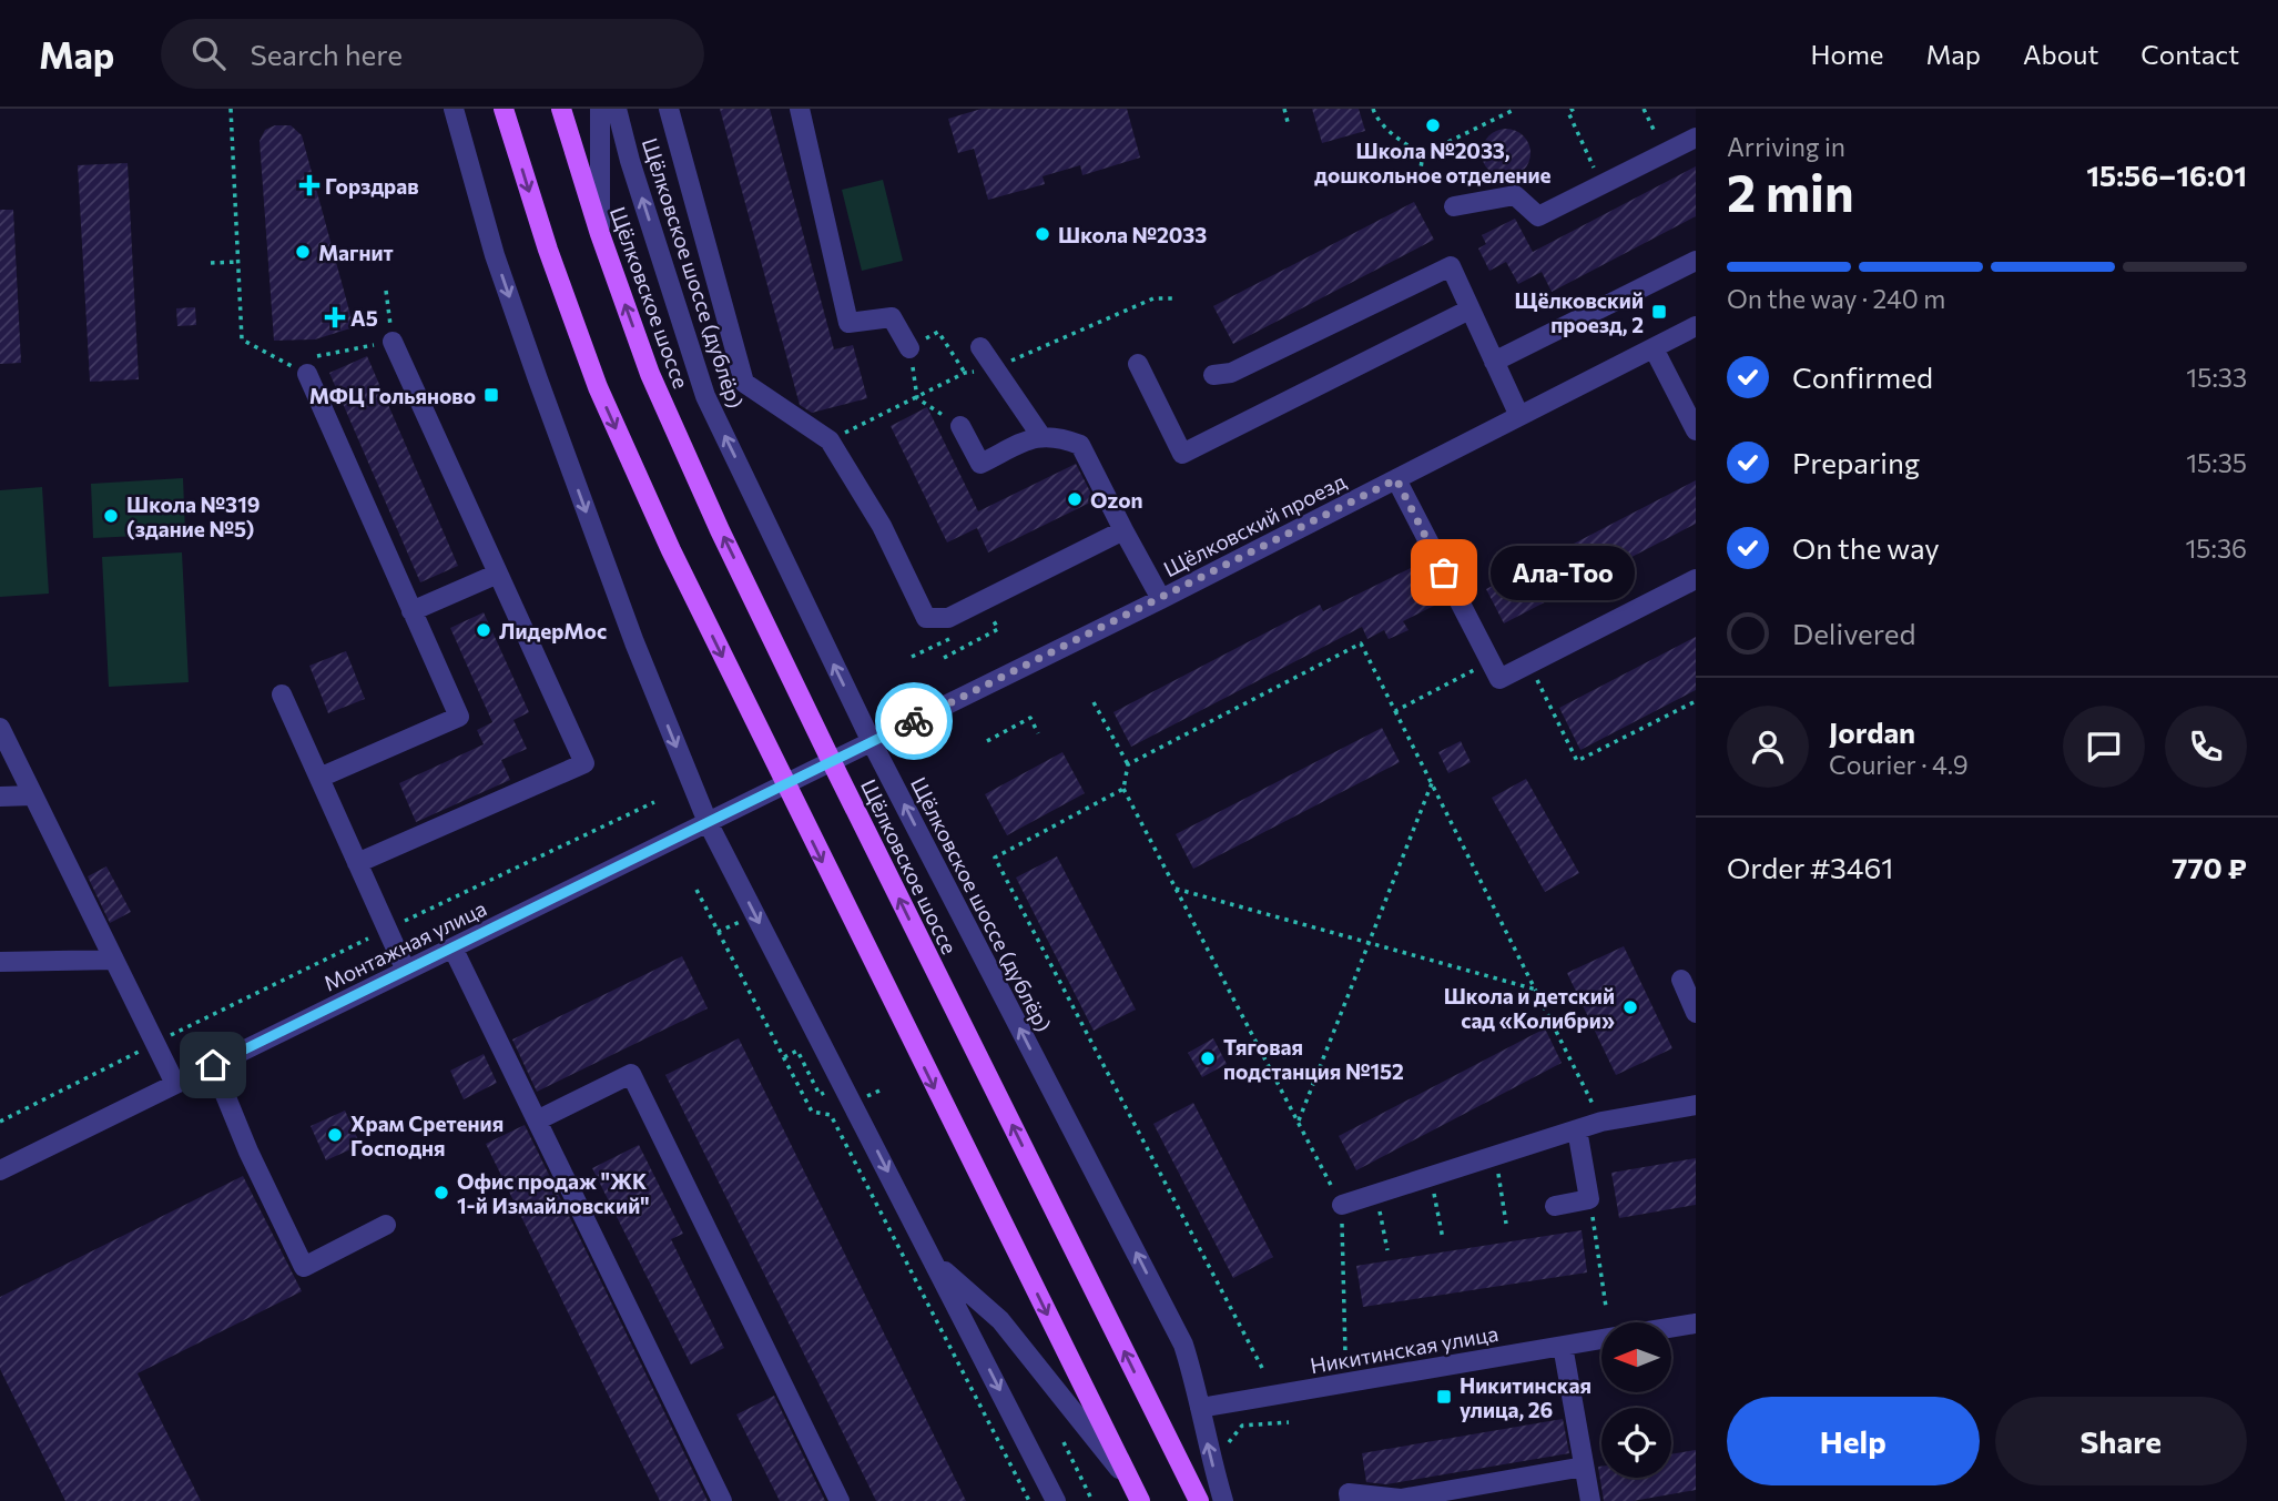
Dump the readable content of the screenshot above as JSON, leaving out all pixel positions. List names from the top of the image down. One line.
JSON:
{"streets":{"main road":["Щёлковское шоссе"],"street":["Щёлковское шоссе (дублёр)","Щёлковский проезд","Монтажная улица","Никитинская улица"]},"crossings":[["Щёлковское шоссе (дублёр)","Щёлковский проезд"],["Щёлковское шоссе (дублёр)","Никитинская улица"],["Щёлковское шоссе","Щёлковский проезд"],["Щёлковское шоссе","Монтажная улица"],["Щёлковский проезд","Монтажная улица"]],"places":{"other":["Школа №2033, дошкольное отделение","Школа №2033","Магнит","Ozon","Школа №319 (здание №5)","Ала-Тоо","ЛидерМос","Школа и детский сад «Колибри»","Тяговая подстанция №152","Храм Сретения Господня","Офис продаж \"ЖК 1-й Измайловский\""],"health":["Горздрав","А5"],"transit":["Щёлковский проезд, 2","МФЦ Гольяново","Никитинская улица, 26"]},"north":"left","page":{"header":"Map","search":"Search here","nav":["Home","Map","About","Contact"],"heading":["2 min","Arriving in","15:56–16:01"],"panel":["Jordan","Courier · 4.9","Order #3461","770 ₽"],"bar":"On the way · 240 m","list":[["Confirmed","15:33"],["Preparing","15:35"],["On the way","15:36"],"Delivered"],"bubble":"Ала-Тоо","buttons":["Help","Share"]}}
